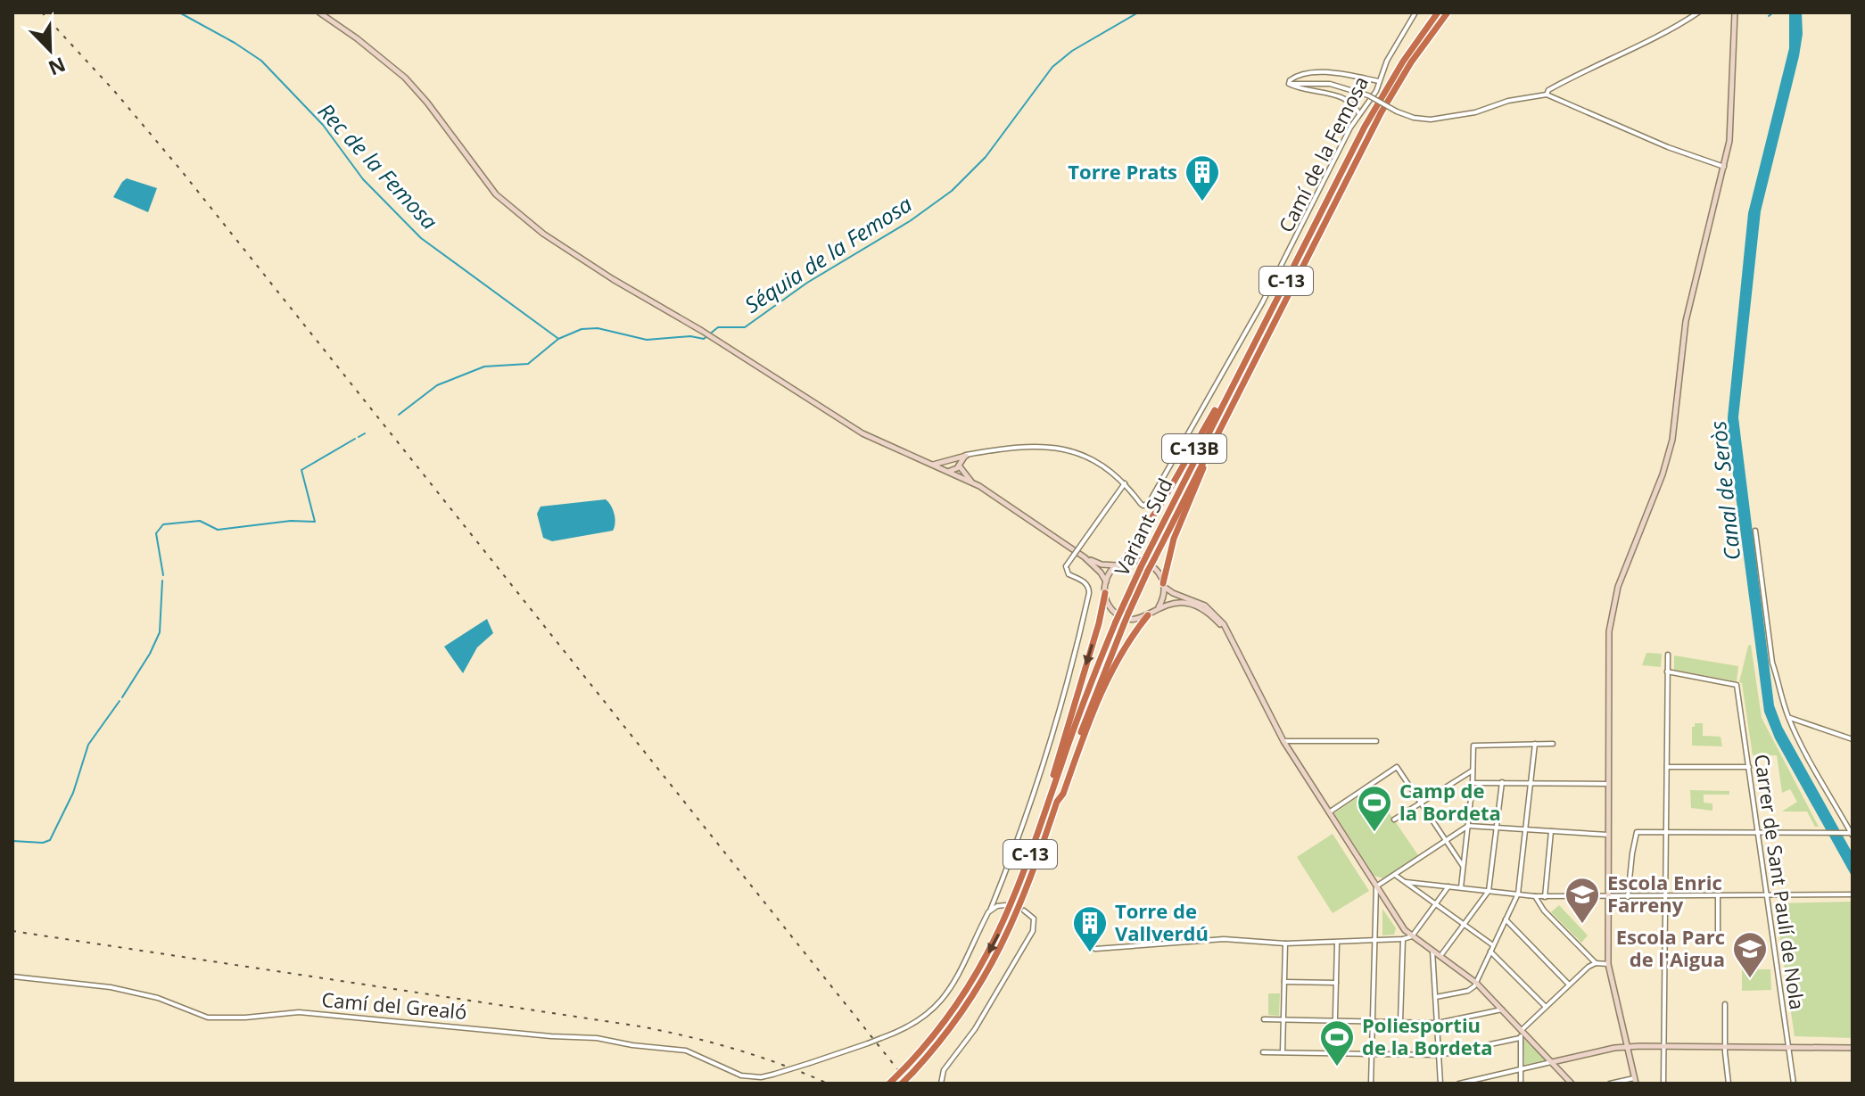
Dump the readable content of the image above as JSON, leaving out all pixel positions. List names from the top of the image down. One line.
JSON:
{"streets":{"highway":["C-13","C-13B","Variant Sud"],"street":["Camí de la Femosa","Carrer de Sant Paulí de Nola","Camí del Grealó"]},"crossings":[["Camí de la Femosa","Camí del Grealó"],["C-13","C-13B"],["C-13","Variant Sud"],["C-13B","Variant Sud"]],"water":["Rec de la Femosa","Séquia de la Femosa","Canal de Seròs"],"places":{"building":["Torre Prats","Torre de Vallverdú"],"sports":["Camp de la Bordeta","Poliesportiu de la Bordeta"],"school or university":["Escola Enric Farreny","Escola Parc de l'Aigua"]},"north":"bottom right"}
